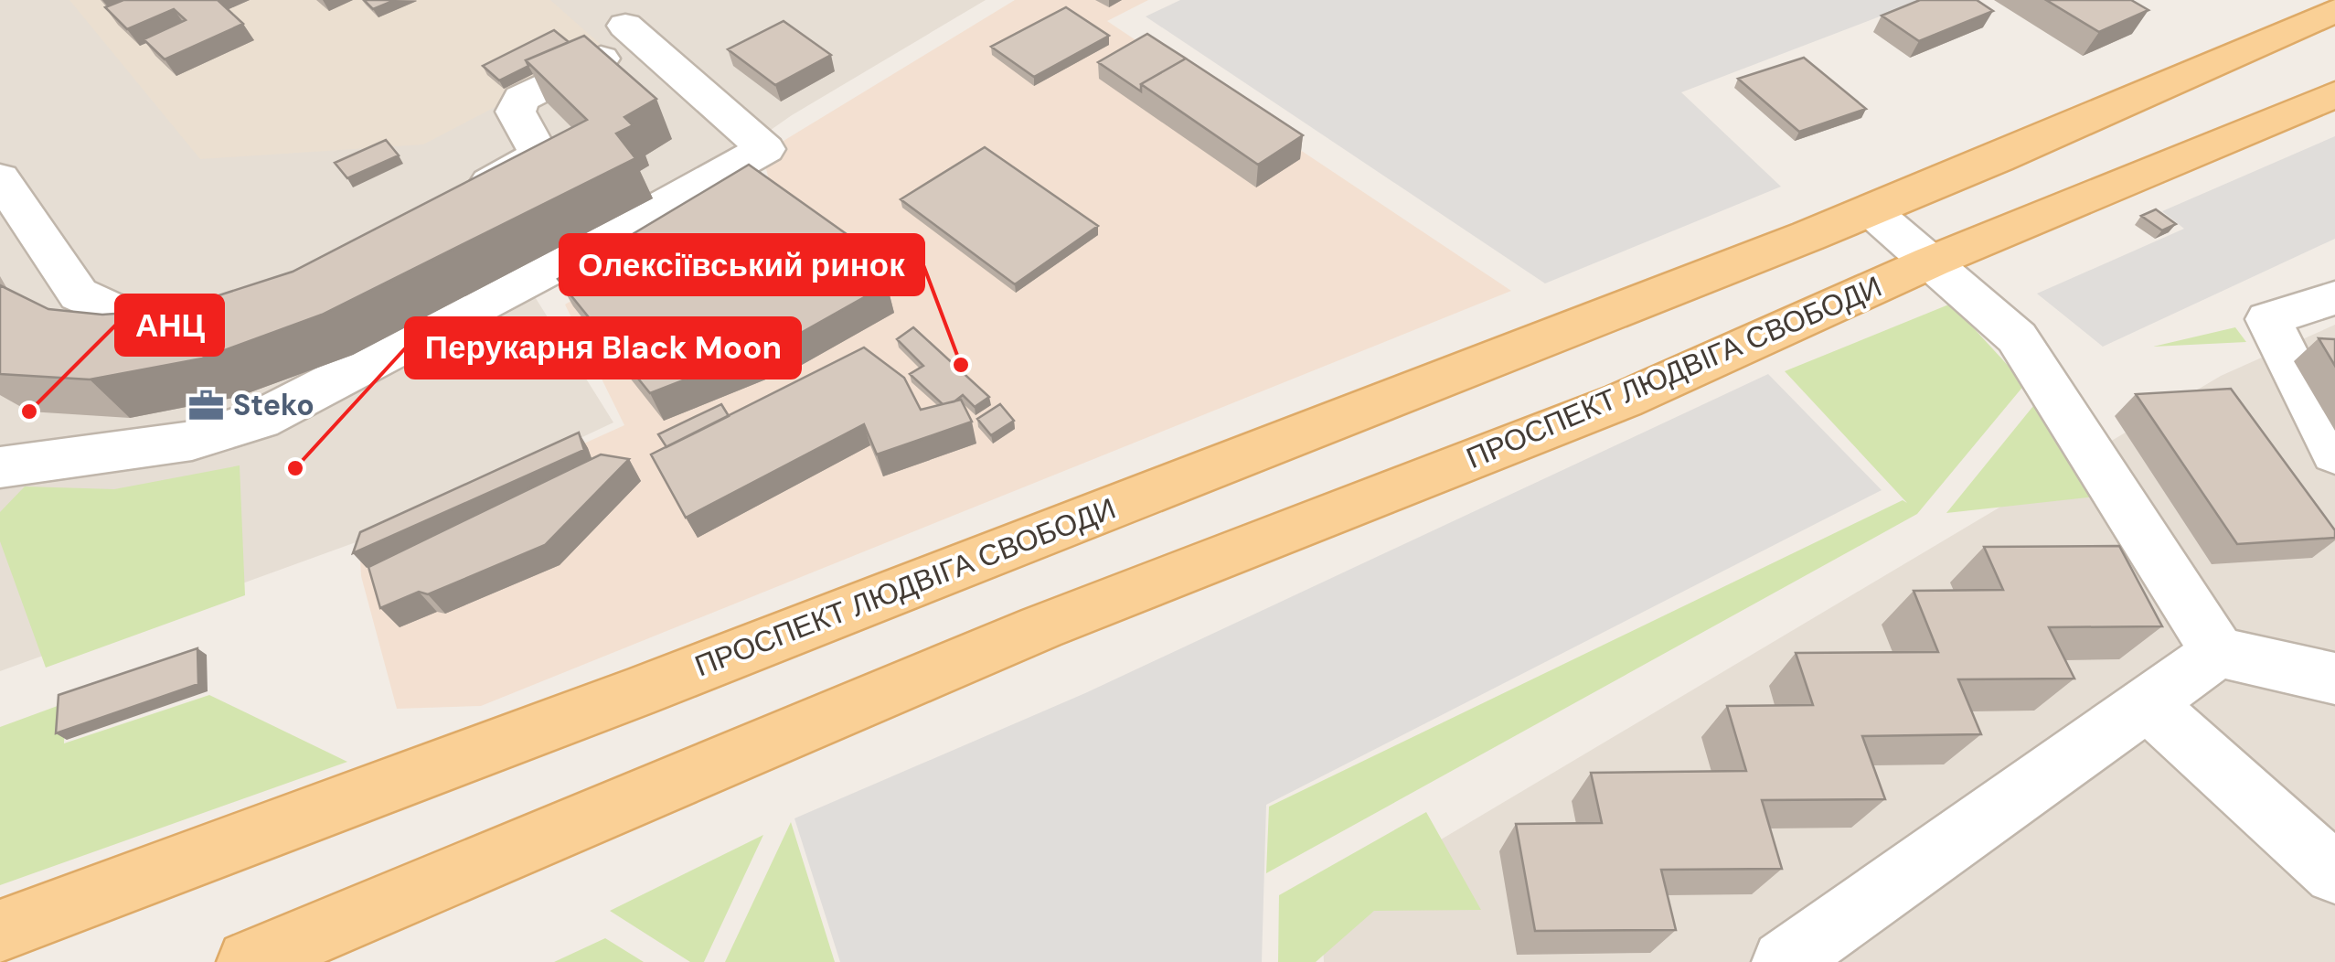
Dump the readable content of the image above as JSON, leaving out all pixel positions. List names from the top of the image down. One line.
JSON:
{"streets":{"main road":["ПРОСПЕКТ ЛЮДВІГА СВОБОДИ"]},"places":{"other":["Олексіївський ринок","АНЦ","Перукарня Black Moon"],"office":["Steko"]}}
